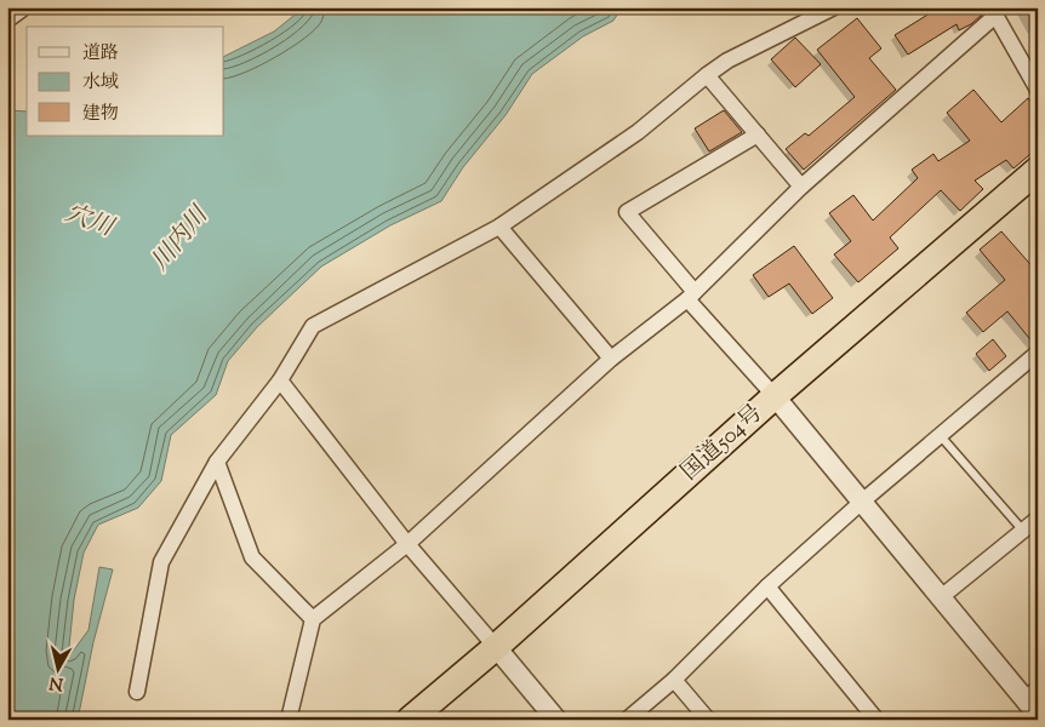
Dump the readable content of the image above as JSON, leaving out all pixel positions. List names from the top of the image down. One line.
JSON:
{"streets":{"highway":["国道504号"]},"water":["穴川","川内川"],"legend":["道路","水域","建物"],"north":"bottom"}
